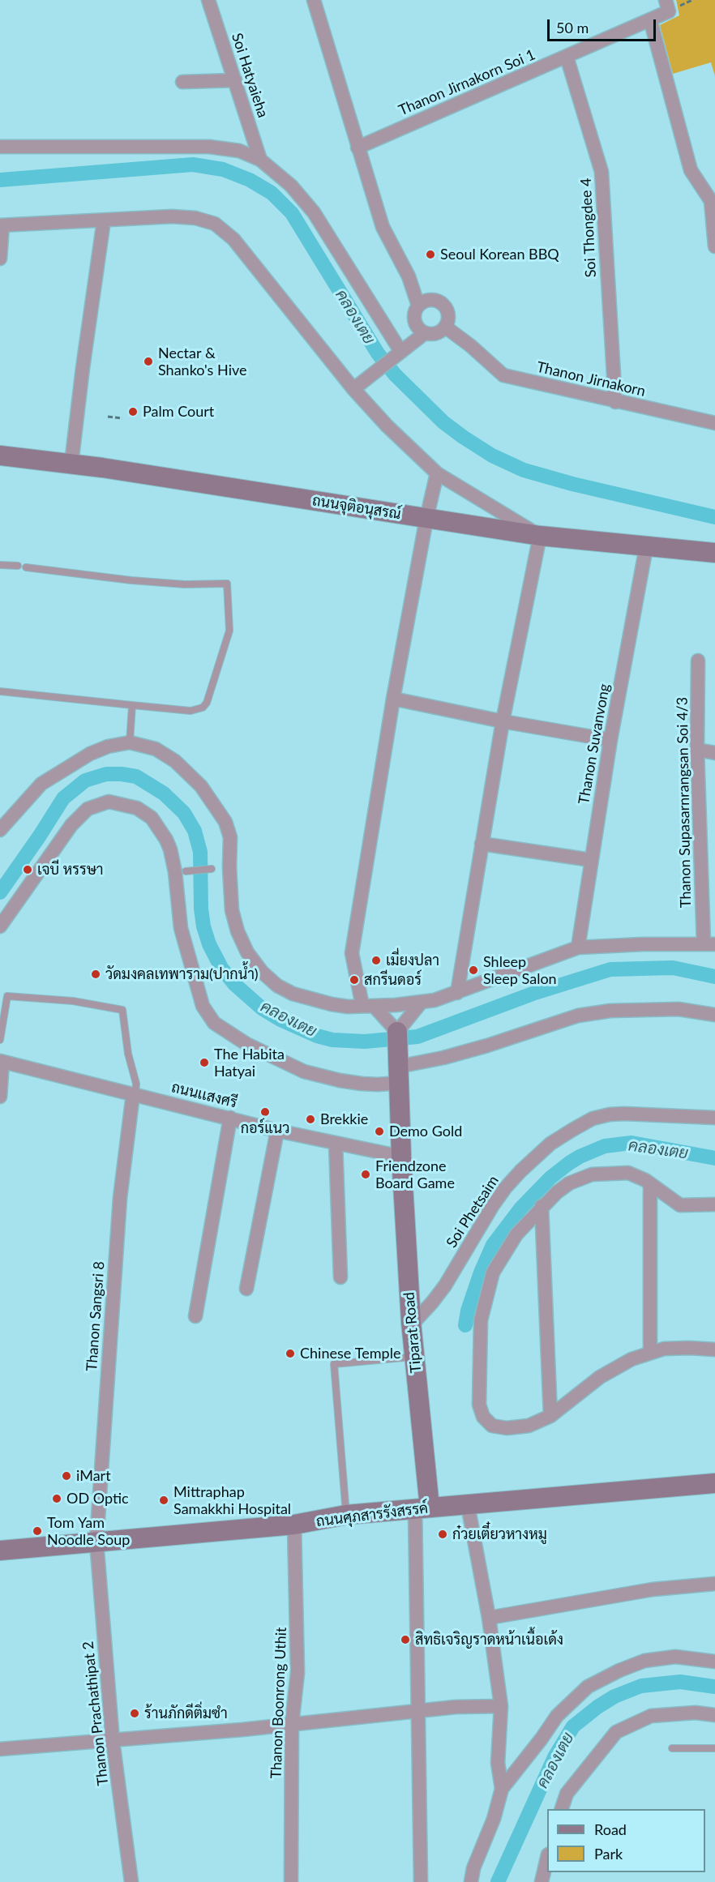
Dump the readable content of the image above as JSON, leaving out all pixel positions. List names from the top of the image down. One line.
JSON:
{"streets":{"street":["Soi Hatyaieha","Thanon Jirnakorn Soi 1","Soi Thongdee 4","Thanon Jirnakorn","ถนนจุติอนุสรณ์","Thanon Suvanvong","Thanon Supasarnrangsan Soi 4/3","ถนนเเสงศรี","Soi Phetsaim","Thanon Sangsri 8","Tiparat Road","ถนนศุภสารรังสรรค์","Thanon Boonrong Uthit","Thanon Prachathipat 2"]},"crossings":[["Thanon Jirnakorn Soi 1","Soi Thongdee 4"],["Soi Thongdee 4","Thanon Jirnakorn"],["ถนนจุติอนุสรณ์","Thanon Suvanvong"],["ถนนเเสงศรี","Thanon Sangsri 8"],["ถนนเเสงศรี","Tiparat Road"],["Soi Phetsaim","Tiparat Road"],["Thanon Sangsri 8","ถนนศุภสารรังสรรค์"],["Thanon Sangsri 8","Thanon Prachathipat 2"],["Tiparat Road","ถนนศุภสารรังสรรค์"],["ถนนศุภสารรังสรรค์","Thanon Boonrong Uthit"],["ถนนศุภสารรังสรรค์","Thanon Prachathipat 2"]],"water":["คลองเตย"],"places":["Seoul Korean BBQ","Nectar & Shanko's Hive","Palm Court","เจบี หรรษา","เมี่ยงปลา","Shleep Sleep Salon","วัดมงคลเทพาราม(ปากน้ำ)","สกรีนดอร์","The Habita Hatyai","กอร์แนว","Brekkie","Demo Gold","Friendzone Board Game","Chinese Temple","iMart","OD Optic","Mittraphap Samakkhi Hospital","Tom Yam Noodle Soup","ก๋วยเตี๋ยวหางหมู","สิทธิเจริญราดหน้าเนื้อเด้ง","ร้านภักดีติ่มซำ"],"legend":["Road","Park"],"scale_bar":"50 m"}
